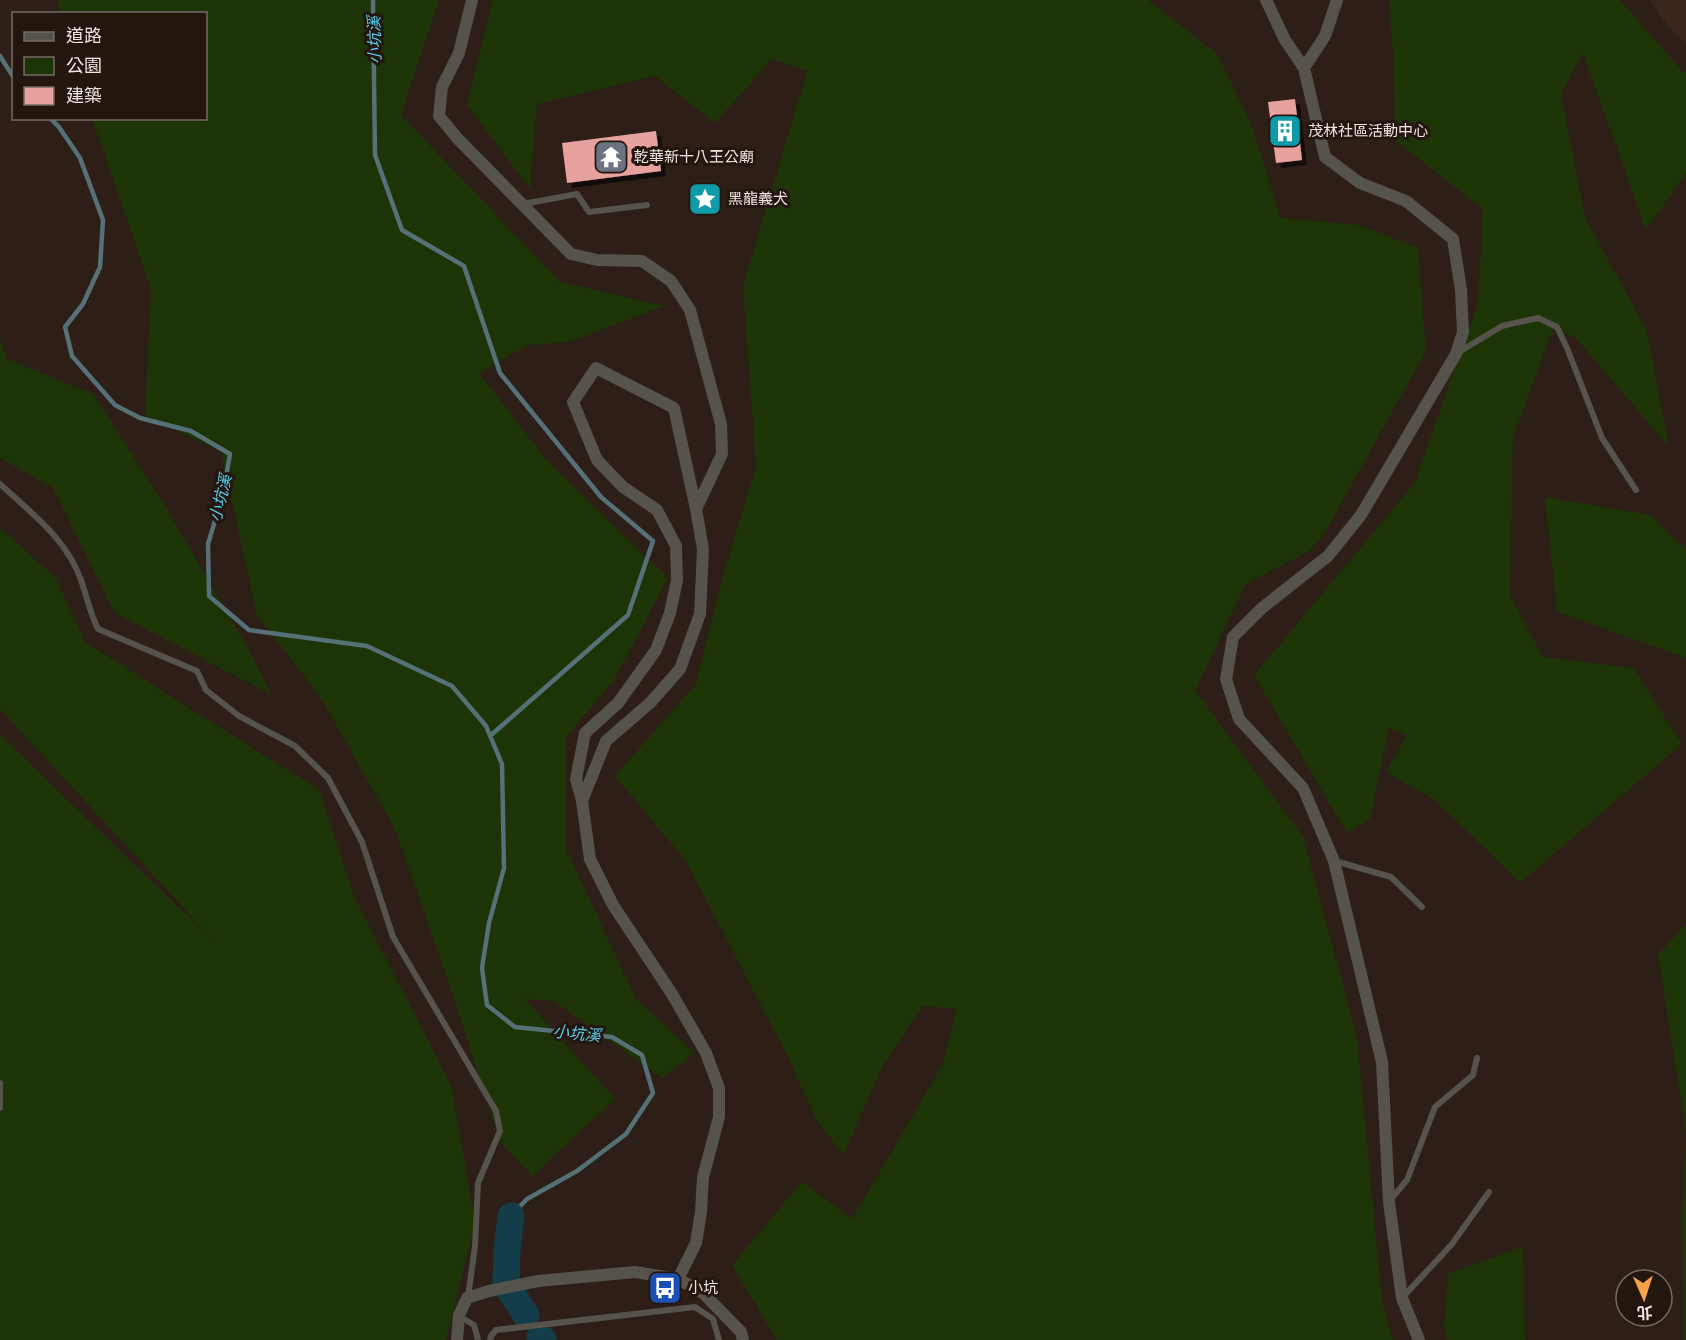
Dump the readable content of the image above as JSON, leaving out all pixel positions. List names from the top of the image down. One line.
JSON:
{"water":["小坑溪"],"places":{"building":["茂林社區活動中心"],"temple":["乾華新十八王公廟"],"place":["黑龍義犬"],"bus stop":["小坑"]},"legend":["道路","公園","建築"],"north":"bottom"}
